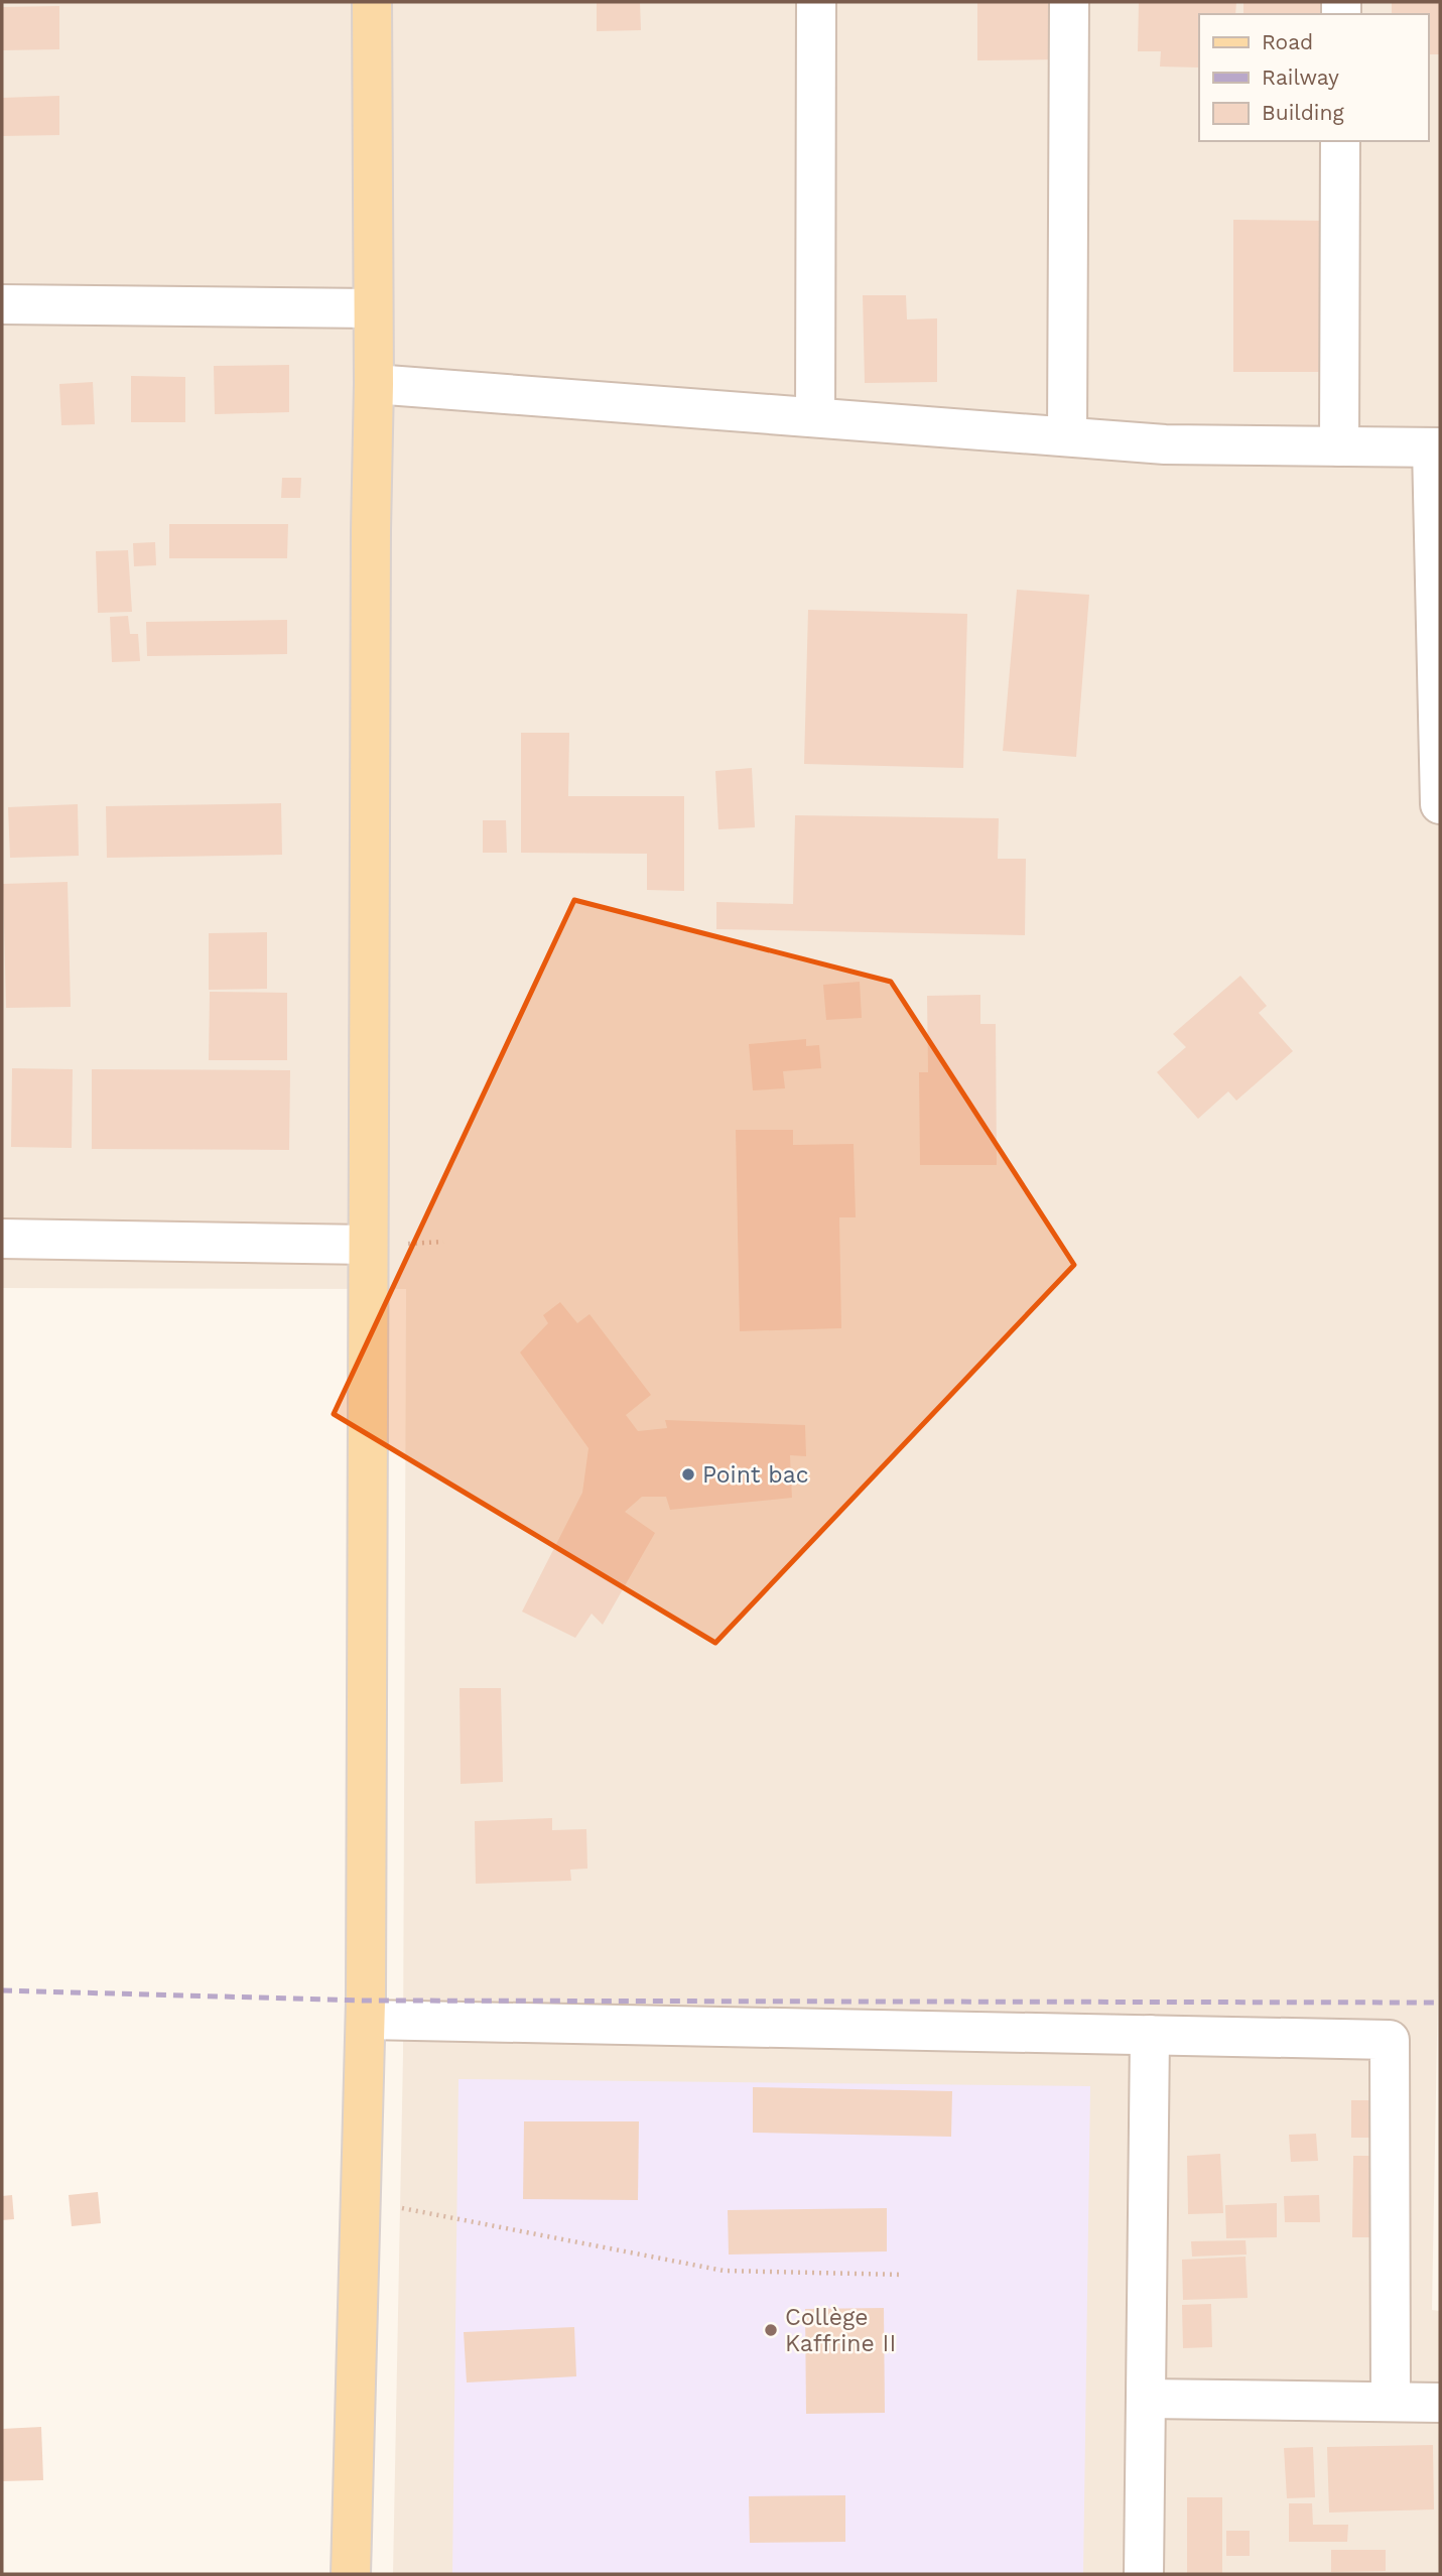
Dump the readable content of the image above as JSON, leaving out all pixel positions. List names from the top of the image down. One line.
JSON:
{"places":["Point bac","Collège Kaffrine II"],"legend":["Road","Railway","Building"]}
